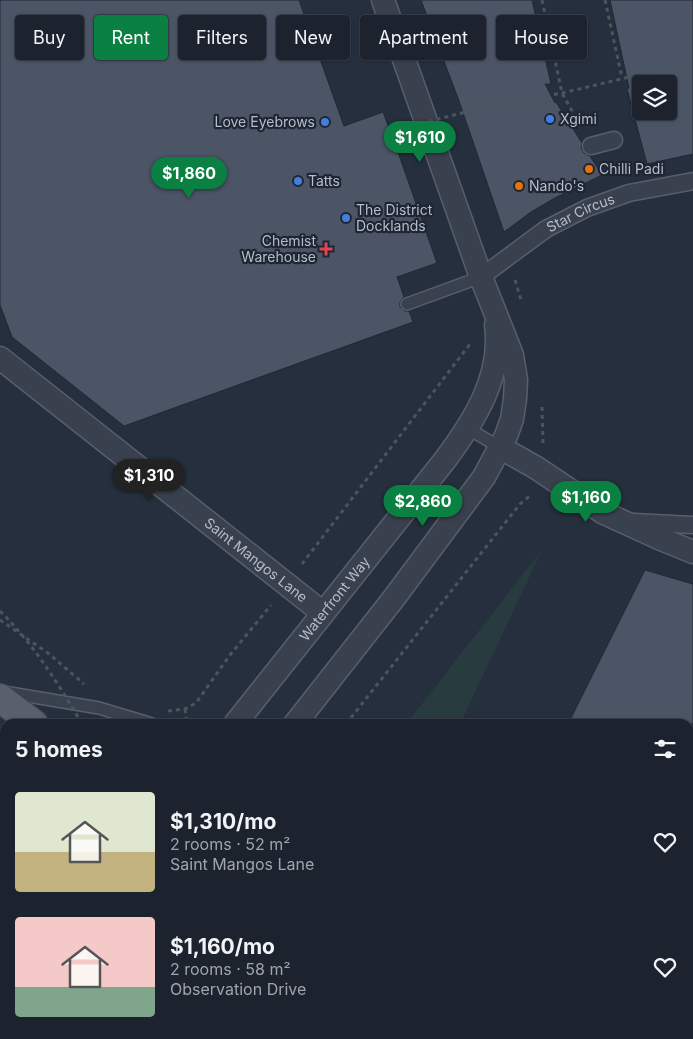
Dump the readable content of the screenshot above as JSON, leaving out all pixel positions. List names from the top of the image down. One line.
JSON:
{"streets":{"street":["Star Circus","Saint Mangos Lane","Waterfront Way"]},"crossings":[["Star Circus","Waterfront Way"],["Saint Mangos Lane","Waterfront Way"]],"places":{"other":["Xgimi","Love Eyebrows","Chilli Padi","Tatts","Nando's","The District Docklands"],"health":["Chemist Warehouse"]},"page":{"chip":["Buy","Rent","Filters","New","Apartment","House"],"price":["$1,610","$1,860","$1,310","$1,160","$2,860"],"heading":"5 homes","list":[{"name":"$1,310/mo","note":"2 rooms · 52 m² · Saint Mangos Lane"},{"name":"$1,160/mo","note":"2 rooms · 58 m² · Observation Drive"}]}}
